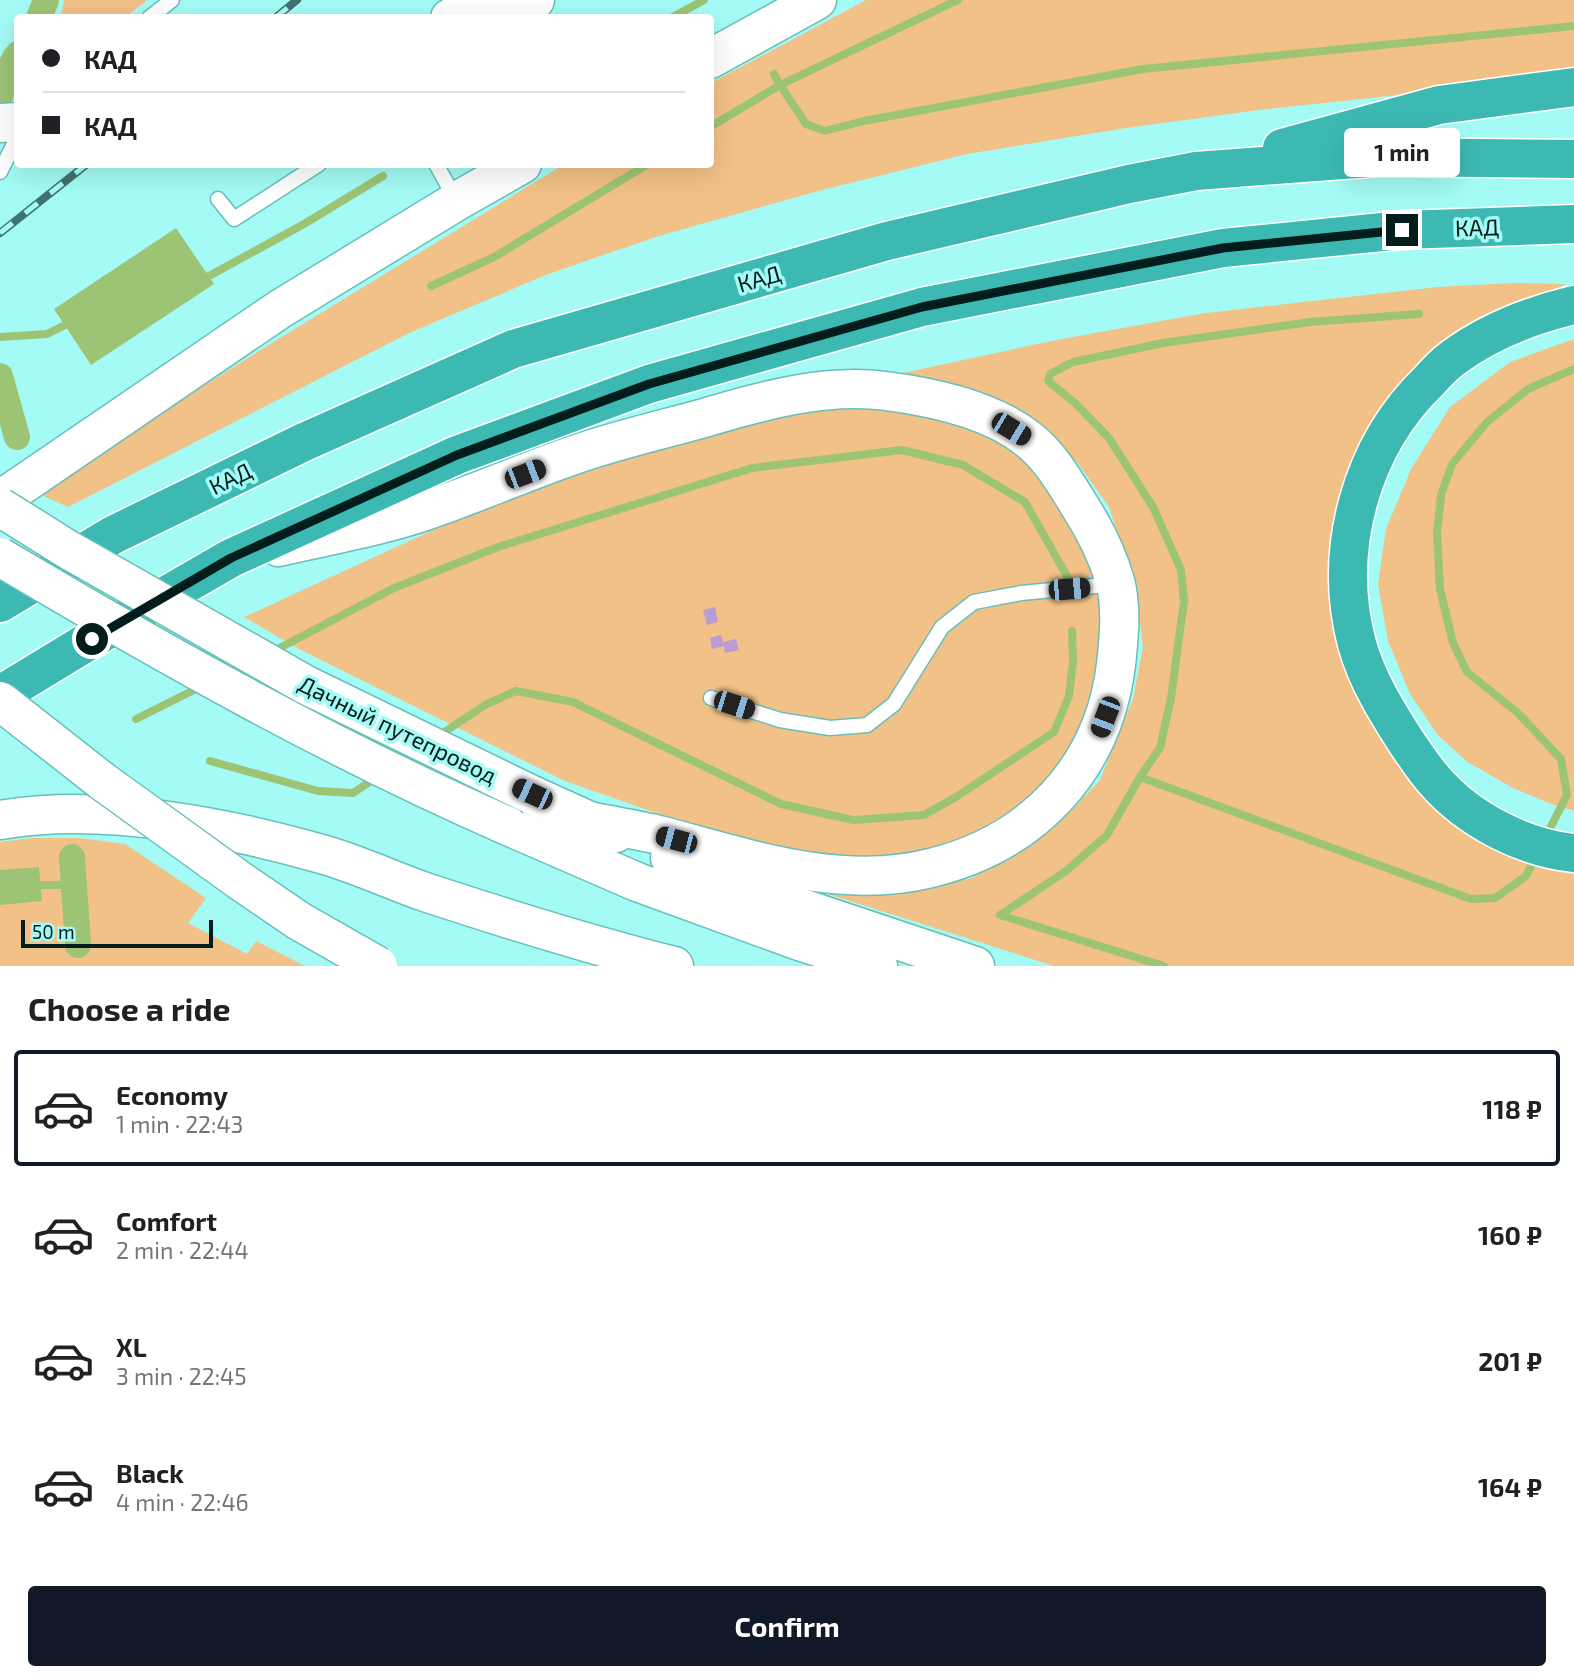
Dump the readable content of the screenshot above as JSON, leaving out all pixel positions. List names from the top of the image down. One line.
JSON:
{"streets":{"highway":["КАД"],"main road":["Дачный путепровод"]},"scale_bar":"50 m","page":{"banner":["КАД","КАД"],"bubble":"1 min","scale":"50 m","heading":"Choose a ride","list":[{"name":"Economy","note":"1 min · 22:43","value":"118 ₽"},{"name":"Comfort","note":"2 min · 22:44","value":"160 ₽"},{"name":"XL","note":"3 min · 22:45","value":"201 ₽"},{"name":"Black","note":"4 min · 22:46","value":"164 ₽"}],"buttons":"Confirm"}}
